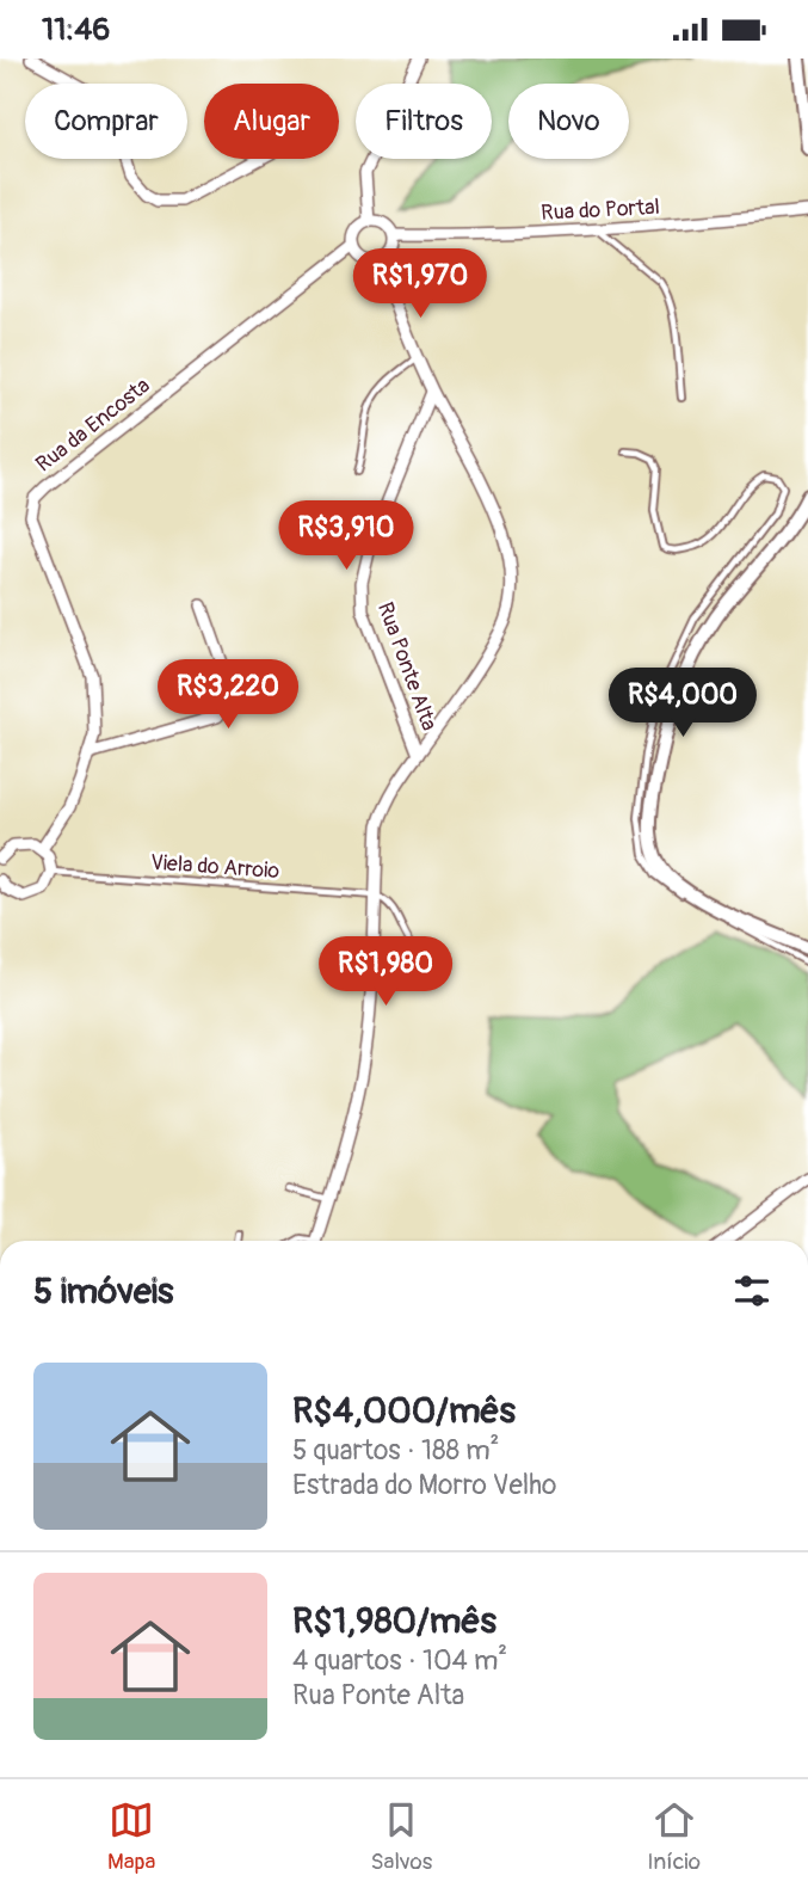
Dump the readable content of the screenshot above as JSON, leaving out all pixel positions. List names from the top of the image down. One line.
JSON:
{"streets":{"street":["Rua do Portal","Rua da Encosta","Rua Ponte Alta"],"lane":["Viela do Arroio"]},"crossings":[["Rua do Portal","Rua da Encosta"],["Rua Ponte Alta","Viela do Arroio"]],"page":{"status":"11:46","chip":["Comprar","Alugar","Filtros","Novo"],"price":["R$1,970","R$3,910","R$3,220","R$4,000","R$1,980"],"heading":"5 imóveis","list":[{"name":"R$4,000/mês","note":"5 quartos · 188 m² · Estrada do Morro Velho"},{"name":"R$1,980/mês","note":"4 quartos · 104 m² · Rua Ponte Alta"}],"tabs":["Mapa","Salvos","Início"]}}
